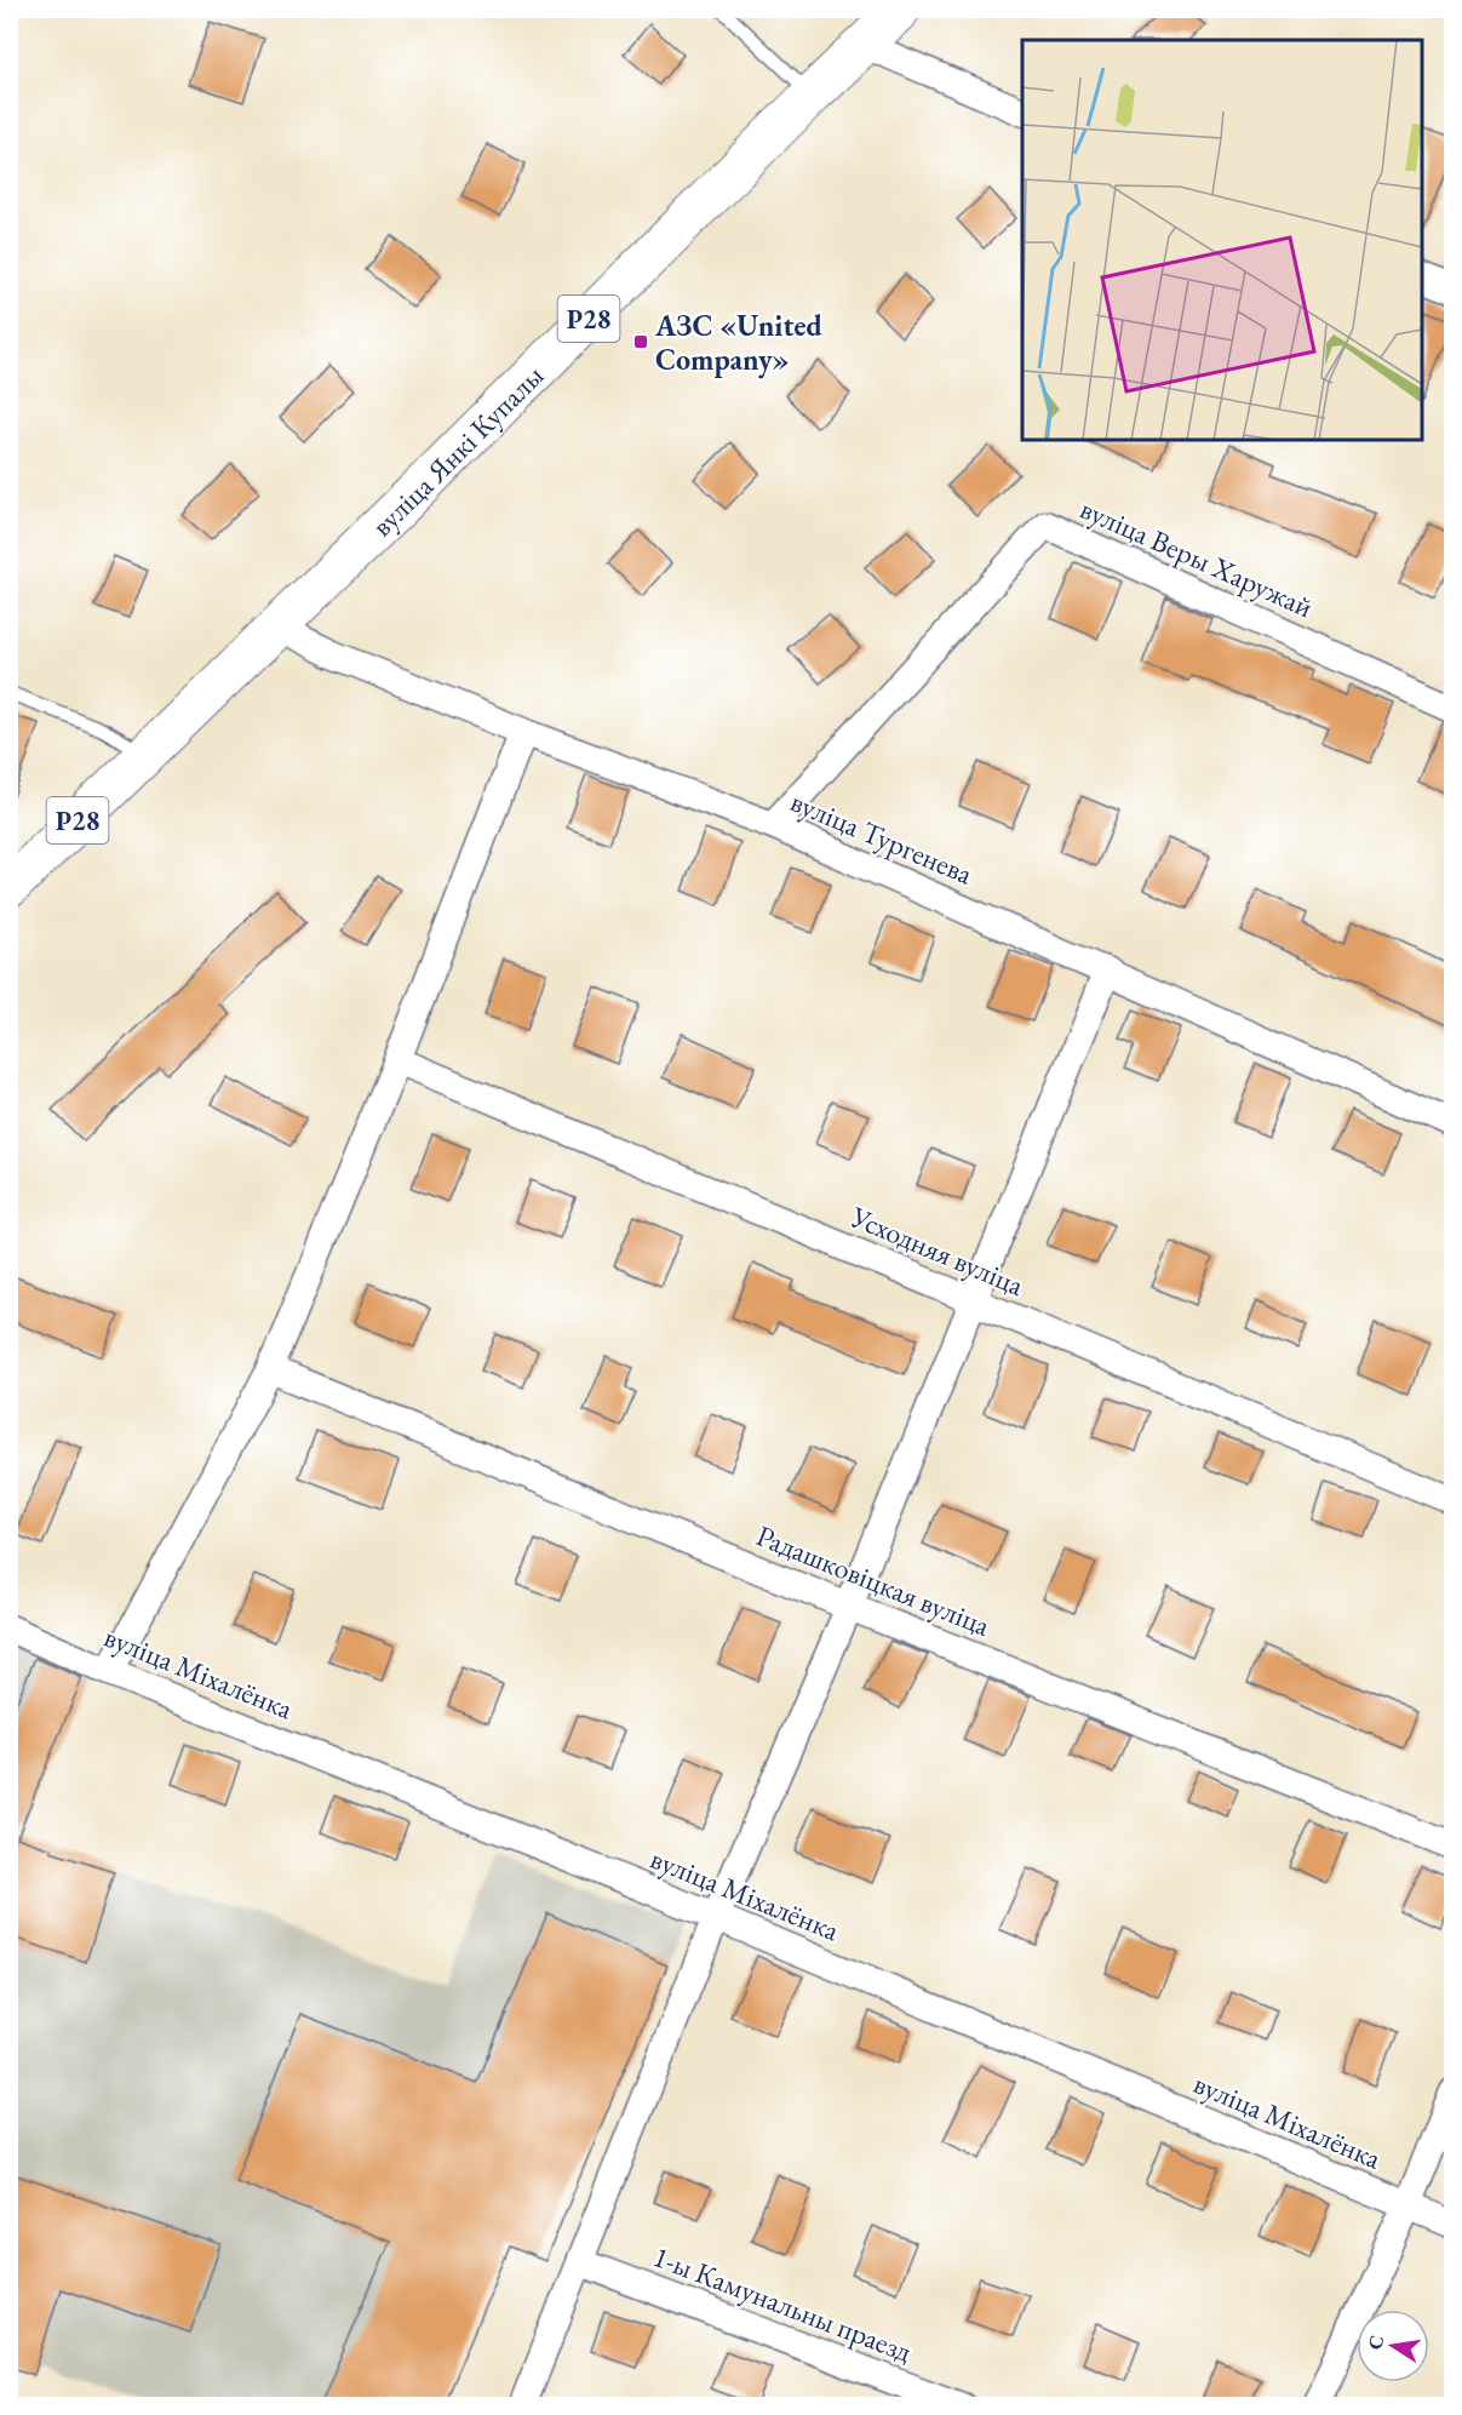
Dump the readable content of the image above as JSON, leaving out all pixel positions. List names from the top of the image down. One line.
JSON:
{"streets":{"main road":["Р28","вуліца Янкі Купалы"],"street":["вуліца Веры Харужай","вуліца Тургенева","Усходняя вуліца","Радашковіцкая вуліца","вуліца Міхалёнка","1-ы Камунальны праезд"]},"crossings":[["вуліца Янкі Купалы","вуліца Тургенева"],["вуліца Веры Харужай","вуліца Тургенева"]],"places":{"transit":["АЗС «United Company»"]},"north":"left"}
